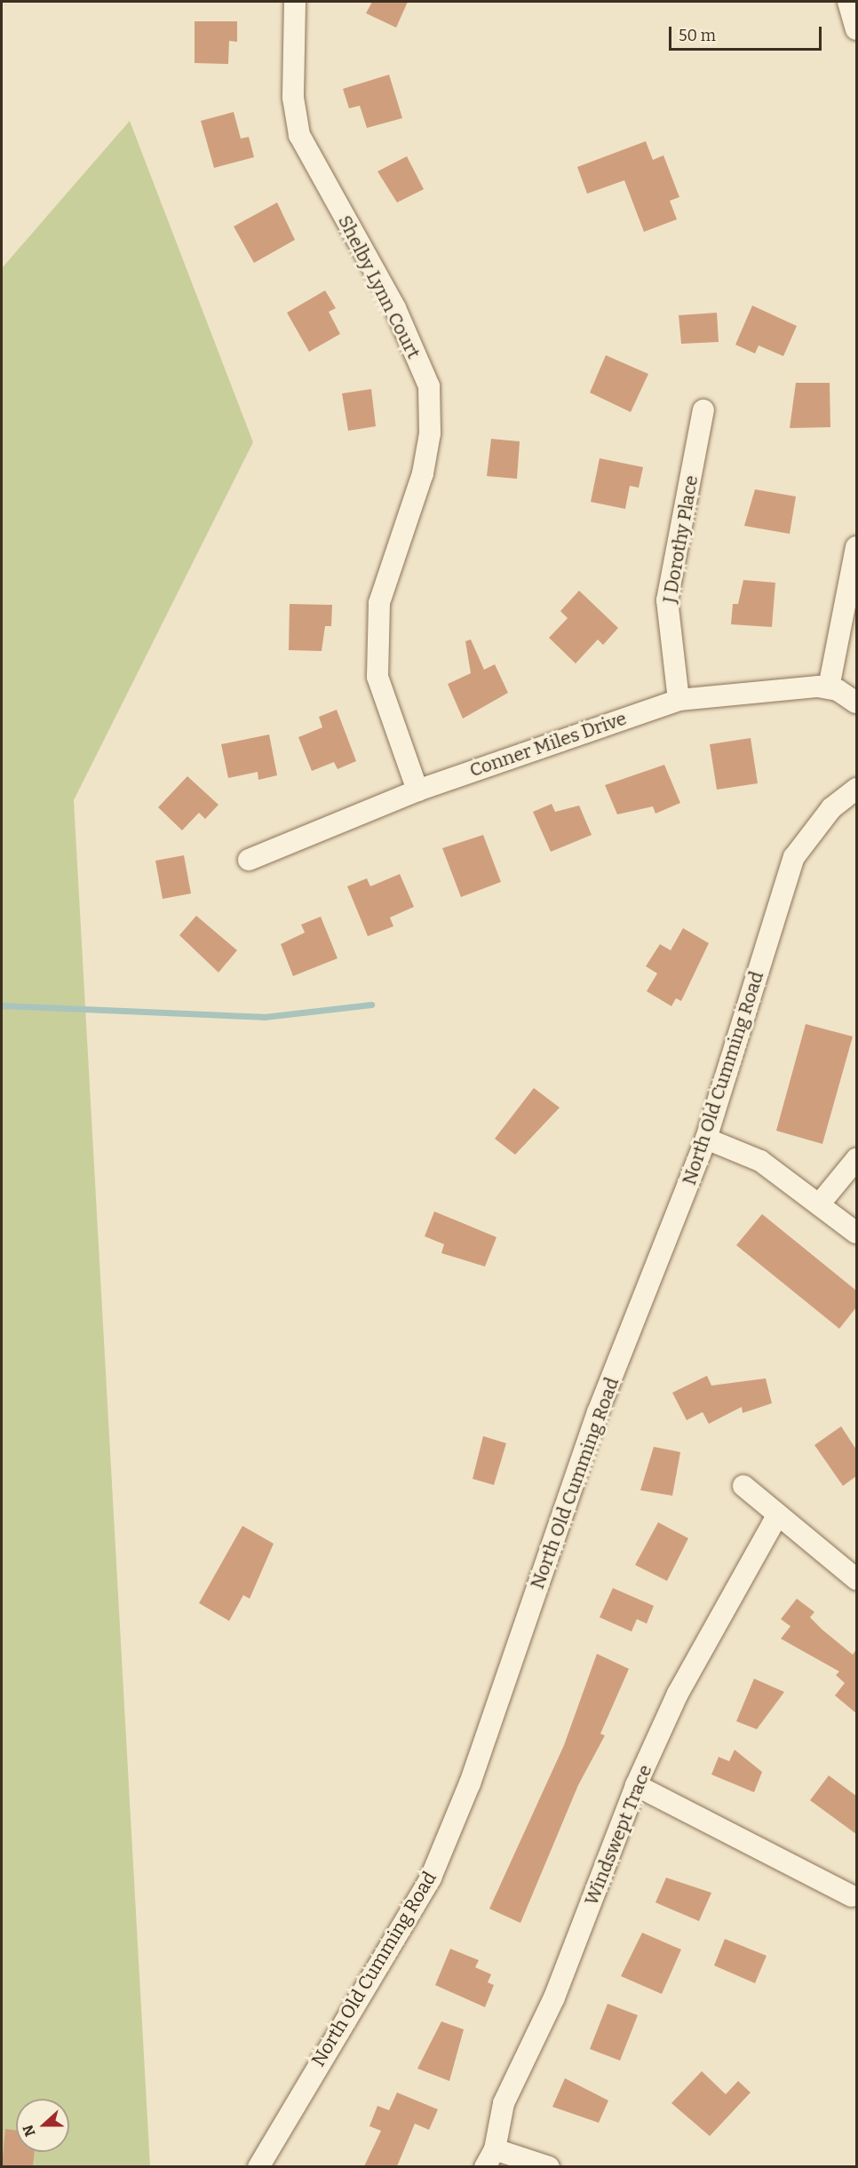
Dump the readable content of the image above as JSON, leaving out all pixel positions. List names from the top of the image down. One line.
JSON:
{"streets":{"street":["Shelby Lynn Court","J Dorothy Place","Conner Miles Drive","North Old Cumming Road","Windswept Trace"]},"crossings":[["Shelby Lynn Court","Conner Miles Drive"],["J Dorothy Place","Conner Miles Drive"]],"scale_bar":"50 m","north":"left"}
